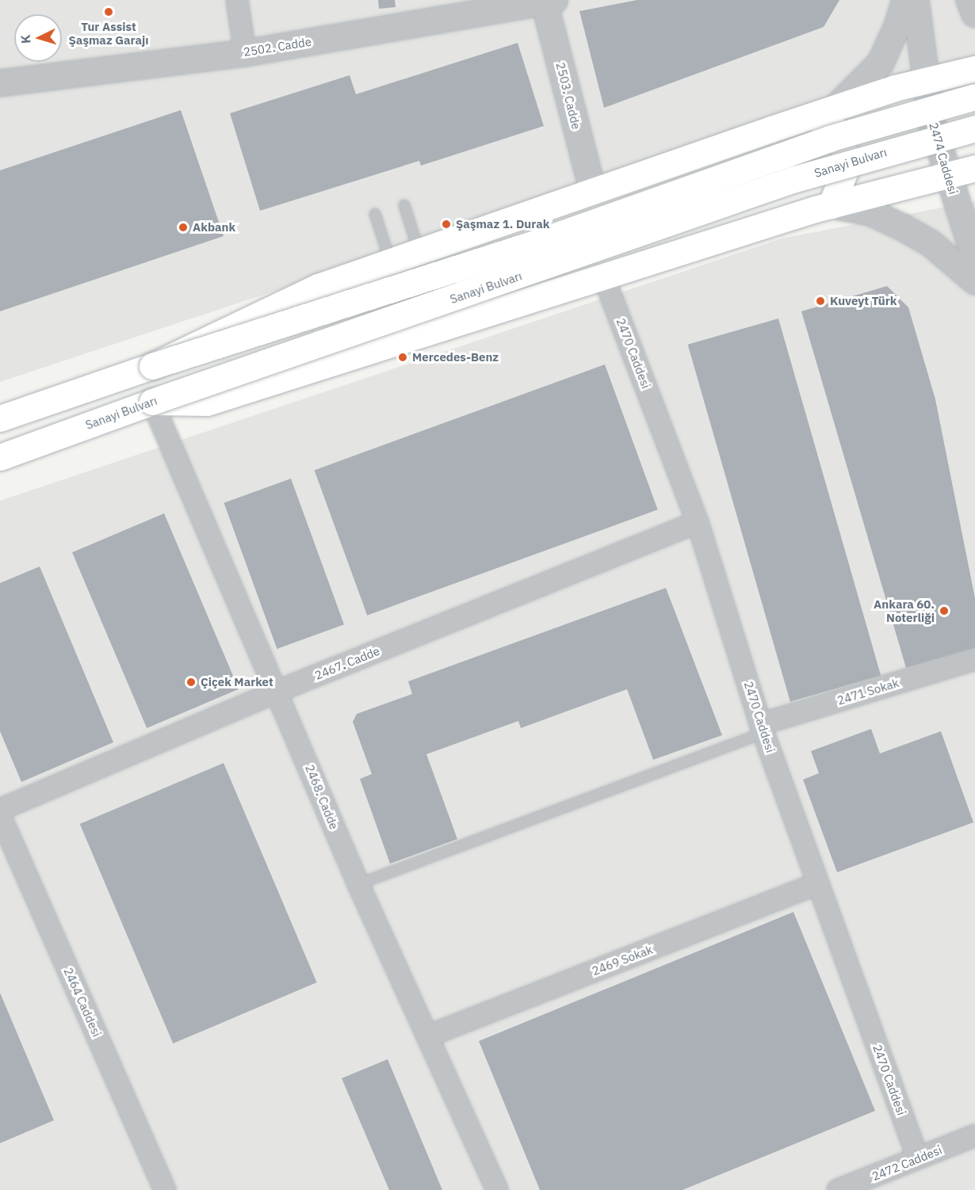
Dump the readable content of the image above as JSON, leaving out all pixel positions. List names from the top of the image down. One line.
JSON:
{"streets":{"main road":["Sanayi Bulvarı"],"street":["2502. Cadde","2503. Cadde","2474 Caddesi","2470 Caddesi","2467. Cadde","2471 Sokak","2468. Cadde","2469 Sokak","2464 Caddesi","2472 Caddesi"]},"crossings":[["2502. Cadde","2503. Cadde"],["Sanayi Bulvarı","2468. Cadde"],["2470 Caddesi","2467. Cadde"],["2470 Caddesi","2471 Sokak"],["2470 Caddesi","2469 Sokak"],["2470 Caddesi","2472 Caddesi"],["2467. Cadde","2468. Cadde"],["2468. Cadde","2469 Sokak"]],"places":["Tur Assist Şaşmaz Garajı","Şaşmaz 1. Durak","Akbank","Kuveyt Türk","Mercedes-Benz","Ankara 60. Noterliği","Çiçek Market"],"north":"left"}
